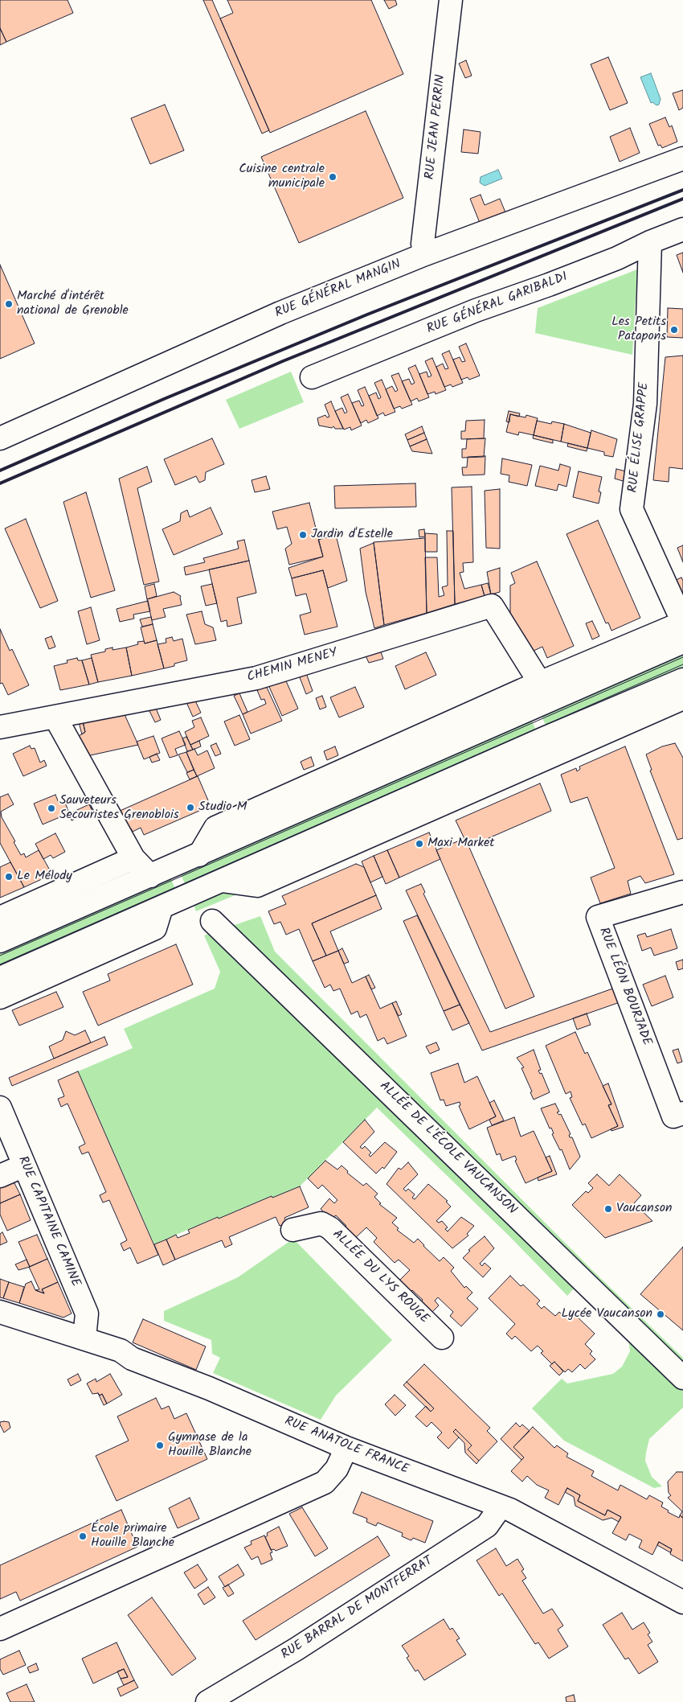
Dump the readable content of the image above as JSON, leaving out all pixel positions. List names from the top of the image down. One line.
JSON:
{"streets":{"street":["RUE JEAN PERRIN","RUE GÉNÉRAL MANGIN","RUE GÉNÉRAL GARIBALDI","RUE ÉLISE GRAPPE","CHEMIN MENEY","RUE LÉON BOURJADE","ALLÉE DE L'ÉCOLE VAUCANSON","RUE CAPITAINE CAMINE","ALLÉE DU LYS ROUGE","RUE ANATOLE FRANCE","RUE BARRAL DE MONTFERRAT"]},"crossings":[["RUE JEAN PERRIN","RUE GÉNÉRAL MANGIN"],["RUE GÉNÉRAL GARIBALDI","RUE ÉLISE GRAPPE"],["RUE CAPITAINE CAMINE","RUE ANATOLE FRANCE"],["RUE ANATOLE FRANCE","RUE BARRAL DE MONTFERRAT"]],"places":["Cuisine centrale municipale","Marché d'intérêt national de Grenoble","Les Petits Patapons","Jardin d'Estelle","Studio M","Sauveteurs Secouristes Grenoblois","Maxi Market","Le Mélody","Vaucanson","Lycée Vaucanson","Gymnase de la Houille Blanche","École primaire Houille Blanche"]}
